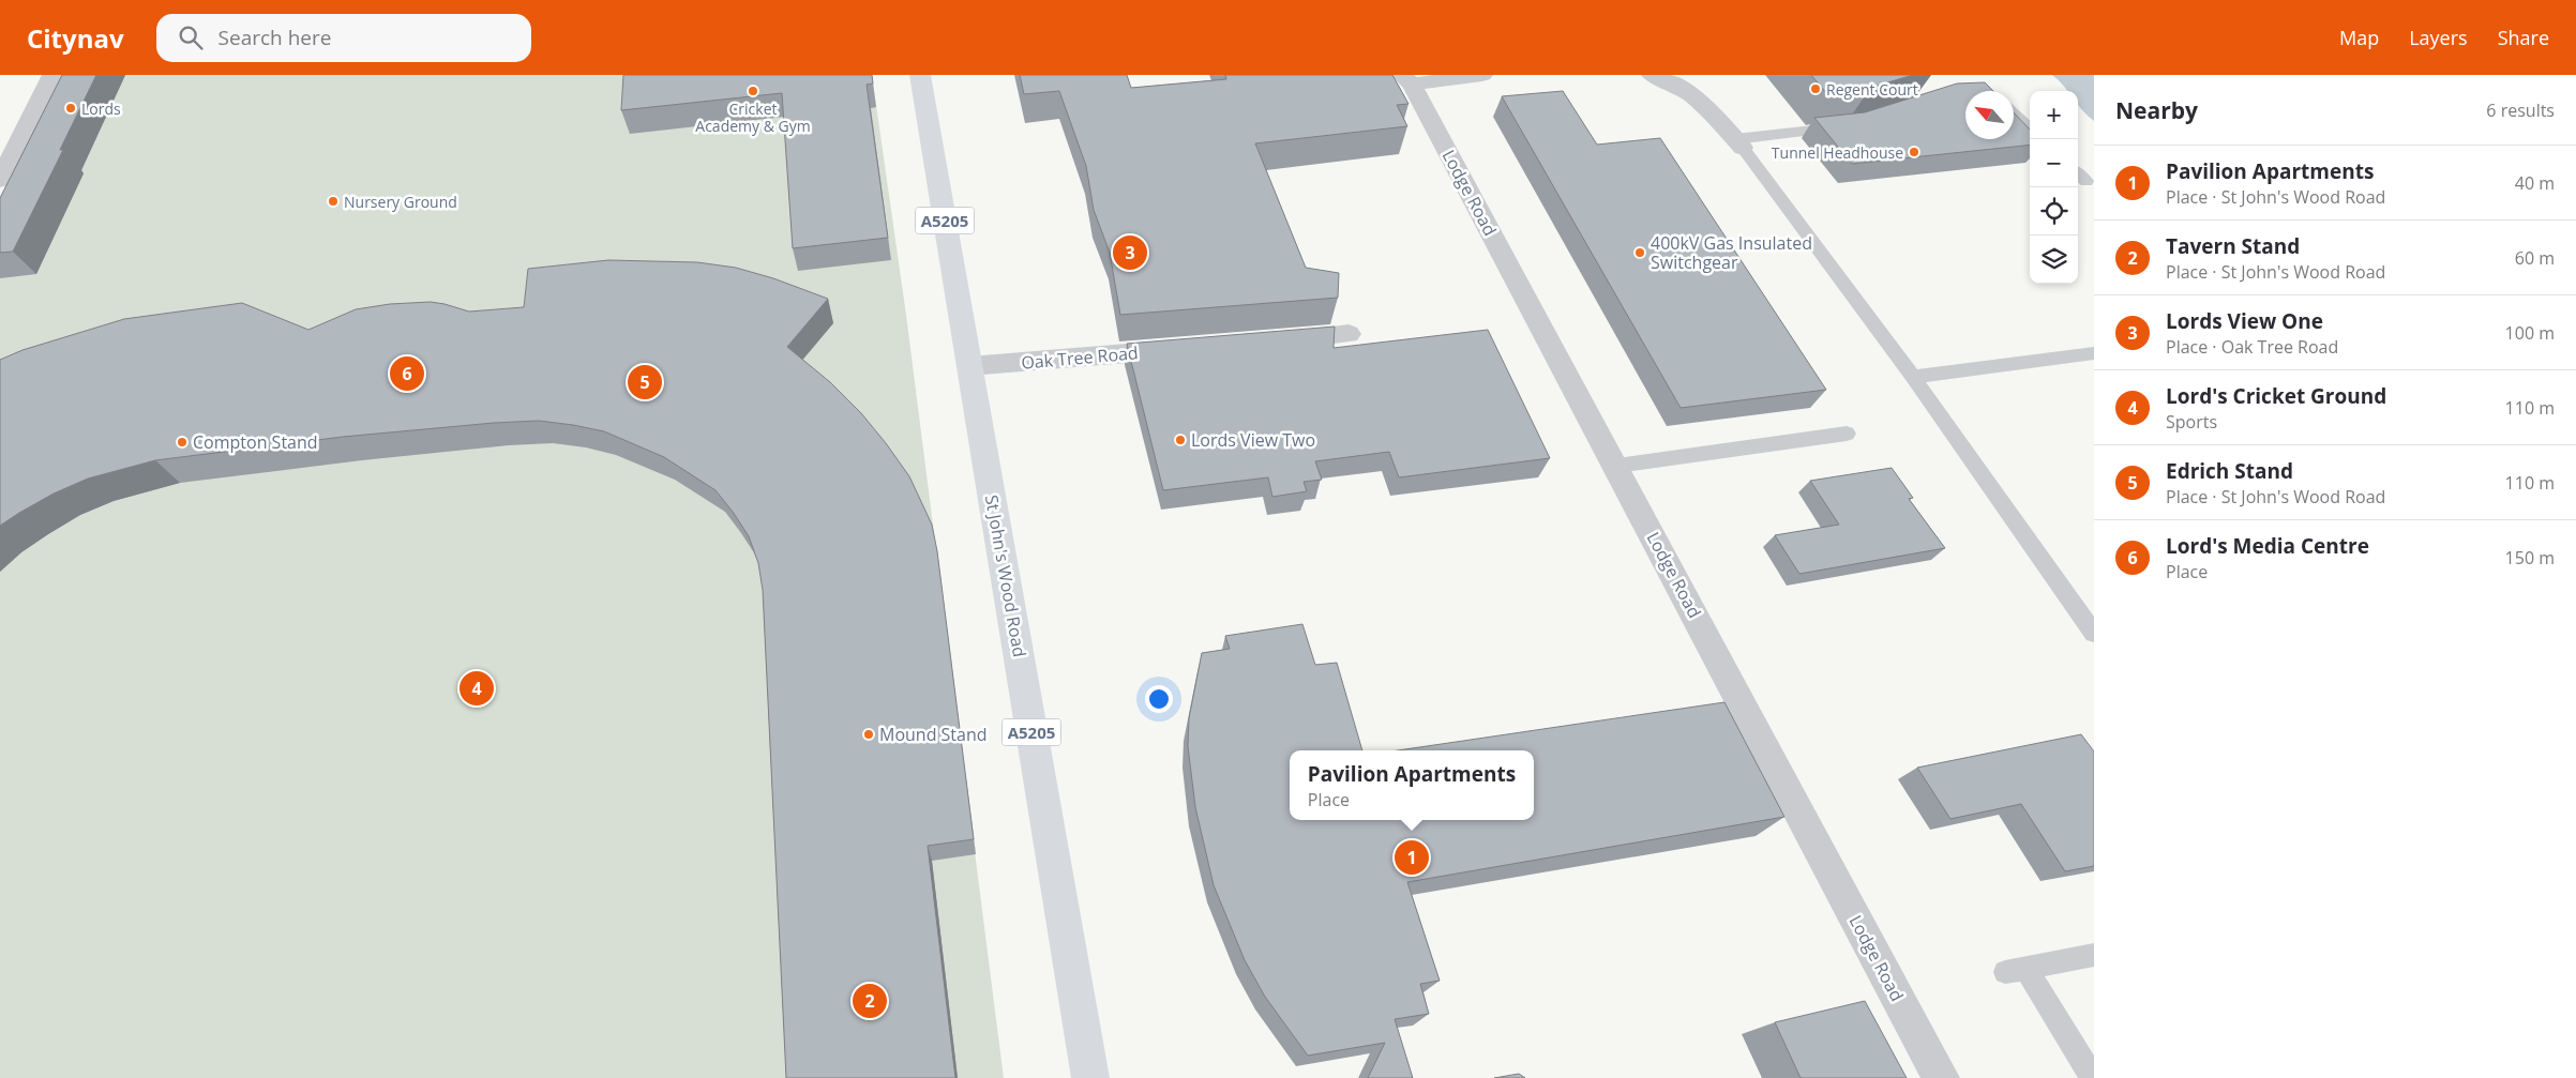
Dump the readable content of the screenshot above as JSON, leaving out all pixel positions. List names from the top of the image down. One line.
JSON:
{"streets":{"highway":["A5205","St John's Wood Road"],"street":["Lodge Road","Oak Tree Road"]},"crossings":[["Oak Tree Road","St John's Wood Road"]],"places":["Regent Court","Cricket Academy & Gym","Lords","Tunnel Headhouse","Nursery Ground","400kV Gas Insulated Switchgear","Lords View Two","Compton Stand","Mound Stand"],"north":"top left","page":{"header":"Citynav","search":"Search here","nav":["Map","Layers","Share"],"heading":["Nearby","6 results"],"map_buttons":["+","−"],"list":[{"mark":"1","name":"Pavilion Apartments","note":"Place · St John's Wood Road","value":"40 m"},{"mark":"2","name":"Tavern Stand","note":"Place · St John's Wood Road","value":"60 m"},{"mark":"3","name":"Lords View One","note":"Place · Oak Tree Road","value":"100 m"},{"mark":"4","name":"Lord's Cricket Ground","note":"Sports","value":"110 m"},{"mark":"5","name":"Edrich Stand","note":"Place · St John's Wood Road","value":"110 m"},{"mark":"6","name":"Lord's Media Centre","note":"Place","value":"150 m"}],"pins":["3","6","5","4","1","2"],"popup":["Pavilion Apartments","Place"]}}
